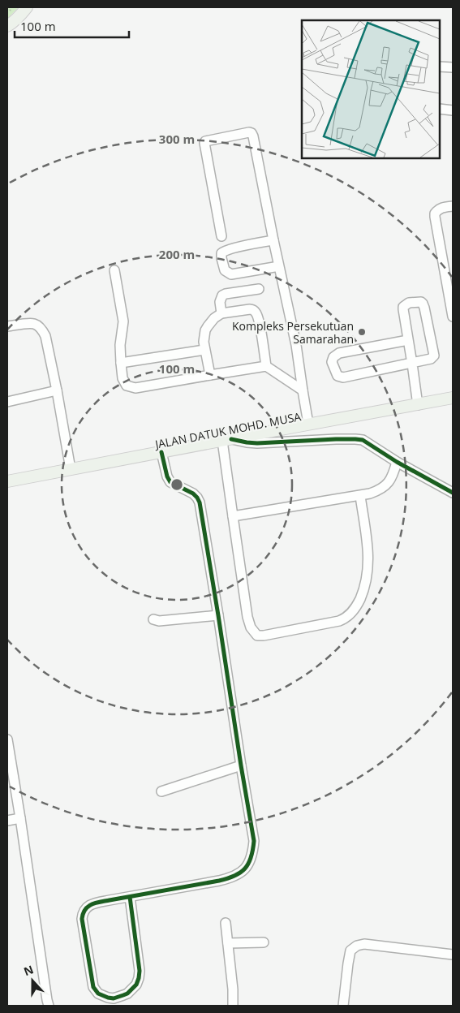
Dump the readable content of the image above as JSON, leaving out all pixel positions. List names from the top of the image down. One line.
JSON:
{"streets":{"main road":["JALAN DATUK MOHD. MUSA"]},"places":["Kompleks Persekutuan Samarahan"],"scale_bar":"100 m","north":"top","rings":["300 m","200 m","100 m"]}
